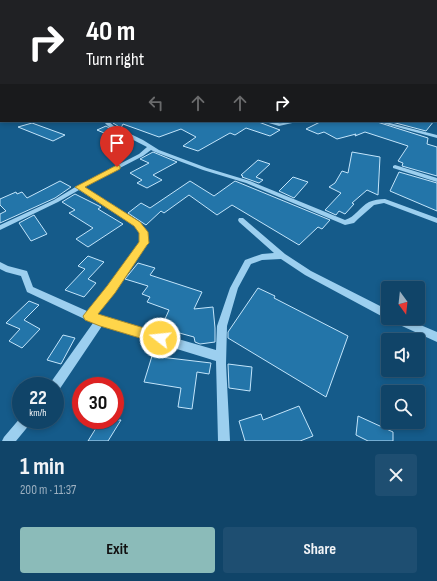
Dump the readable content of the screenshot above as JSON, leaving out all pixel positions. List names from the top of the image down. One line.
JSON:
{"north":"bottom","page":{"turn":["40 m","Turn right"],"speed":"22 km/h","limit":"30","heading":["1 min","200 m · 11:37"],"buttons":["Exit","Share"]}}
